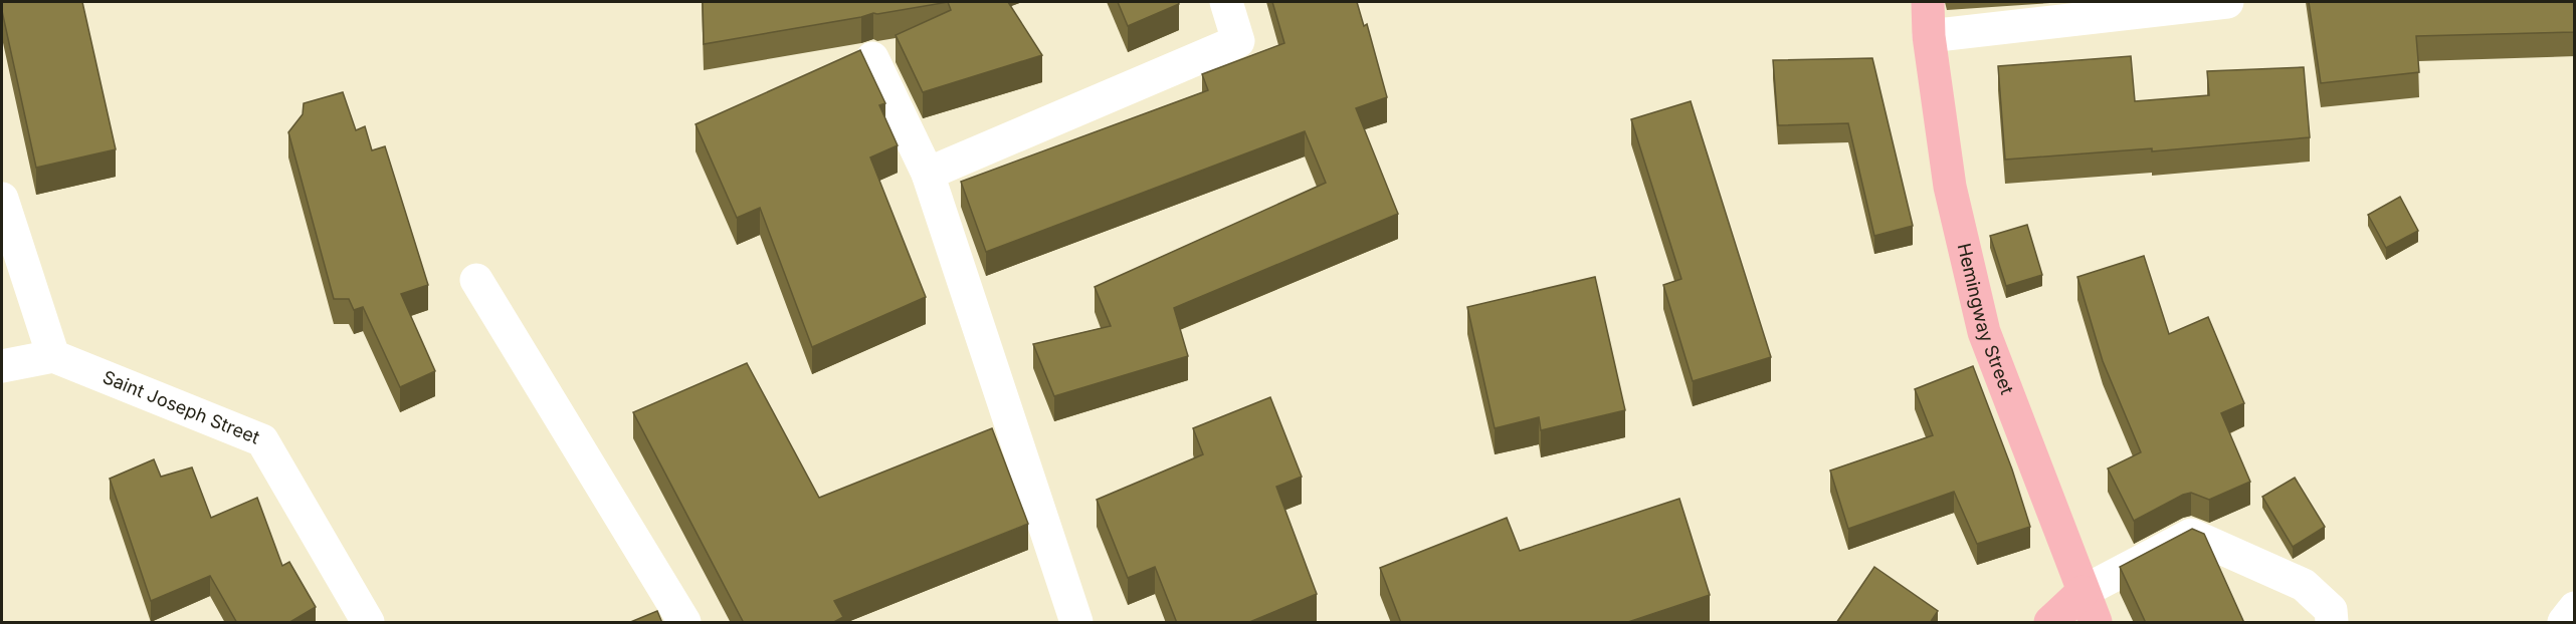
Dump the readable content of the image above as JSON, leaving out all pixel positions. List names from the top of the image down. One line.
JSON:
{"streets":{"main road":["Hemingway Street"],"street":["Saint Joseph Street"]}}
